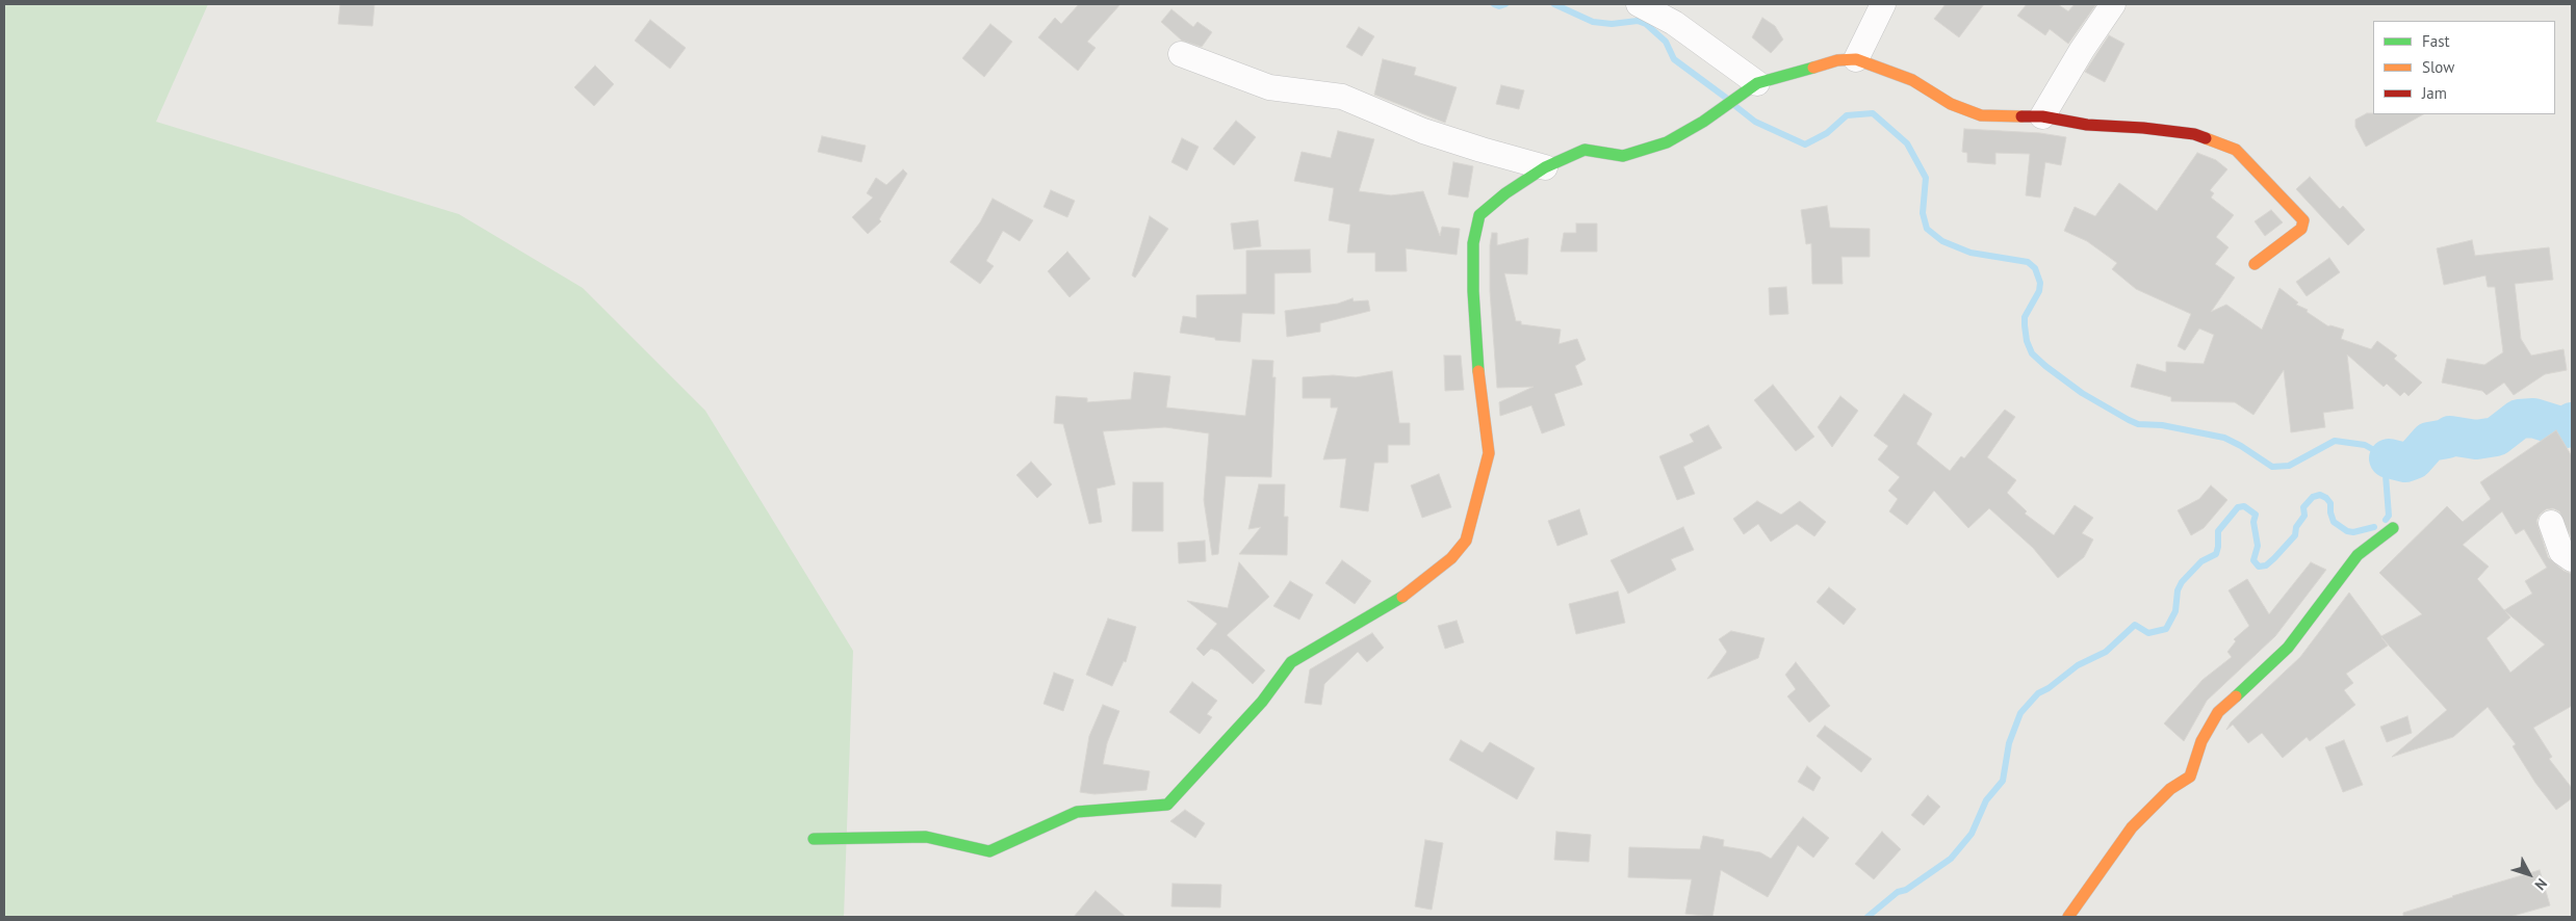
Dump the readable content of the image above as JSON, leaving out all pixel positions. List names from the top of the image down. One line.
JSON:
{"legend":["Fast","Slow","Jam"],"north":"bottom right"}
